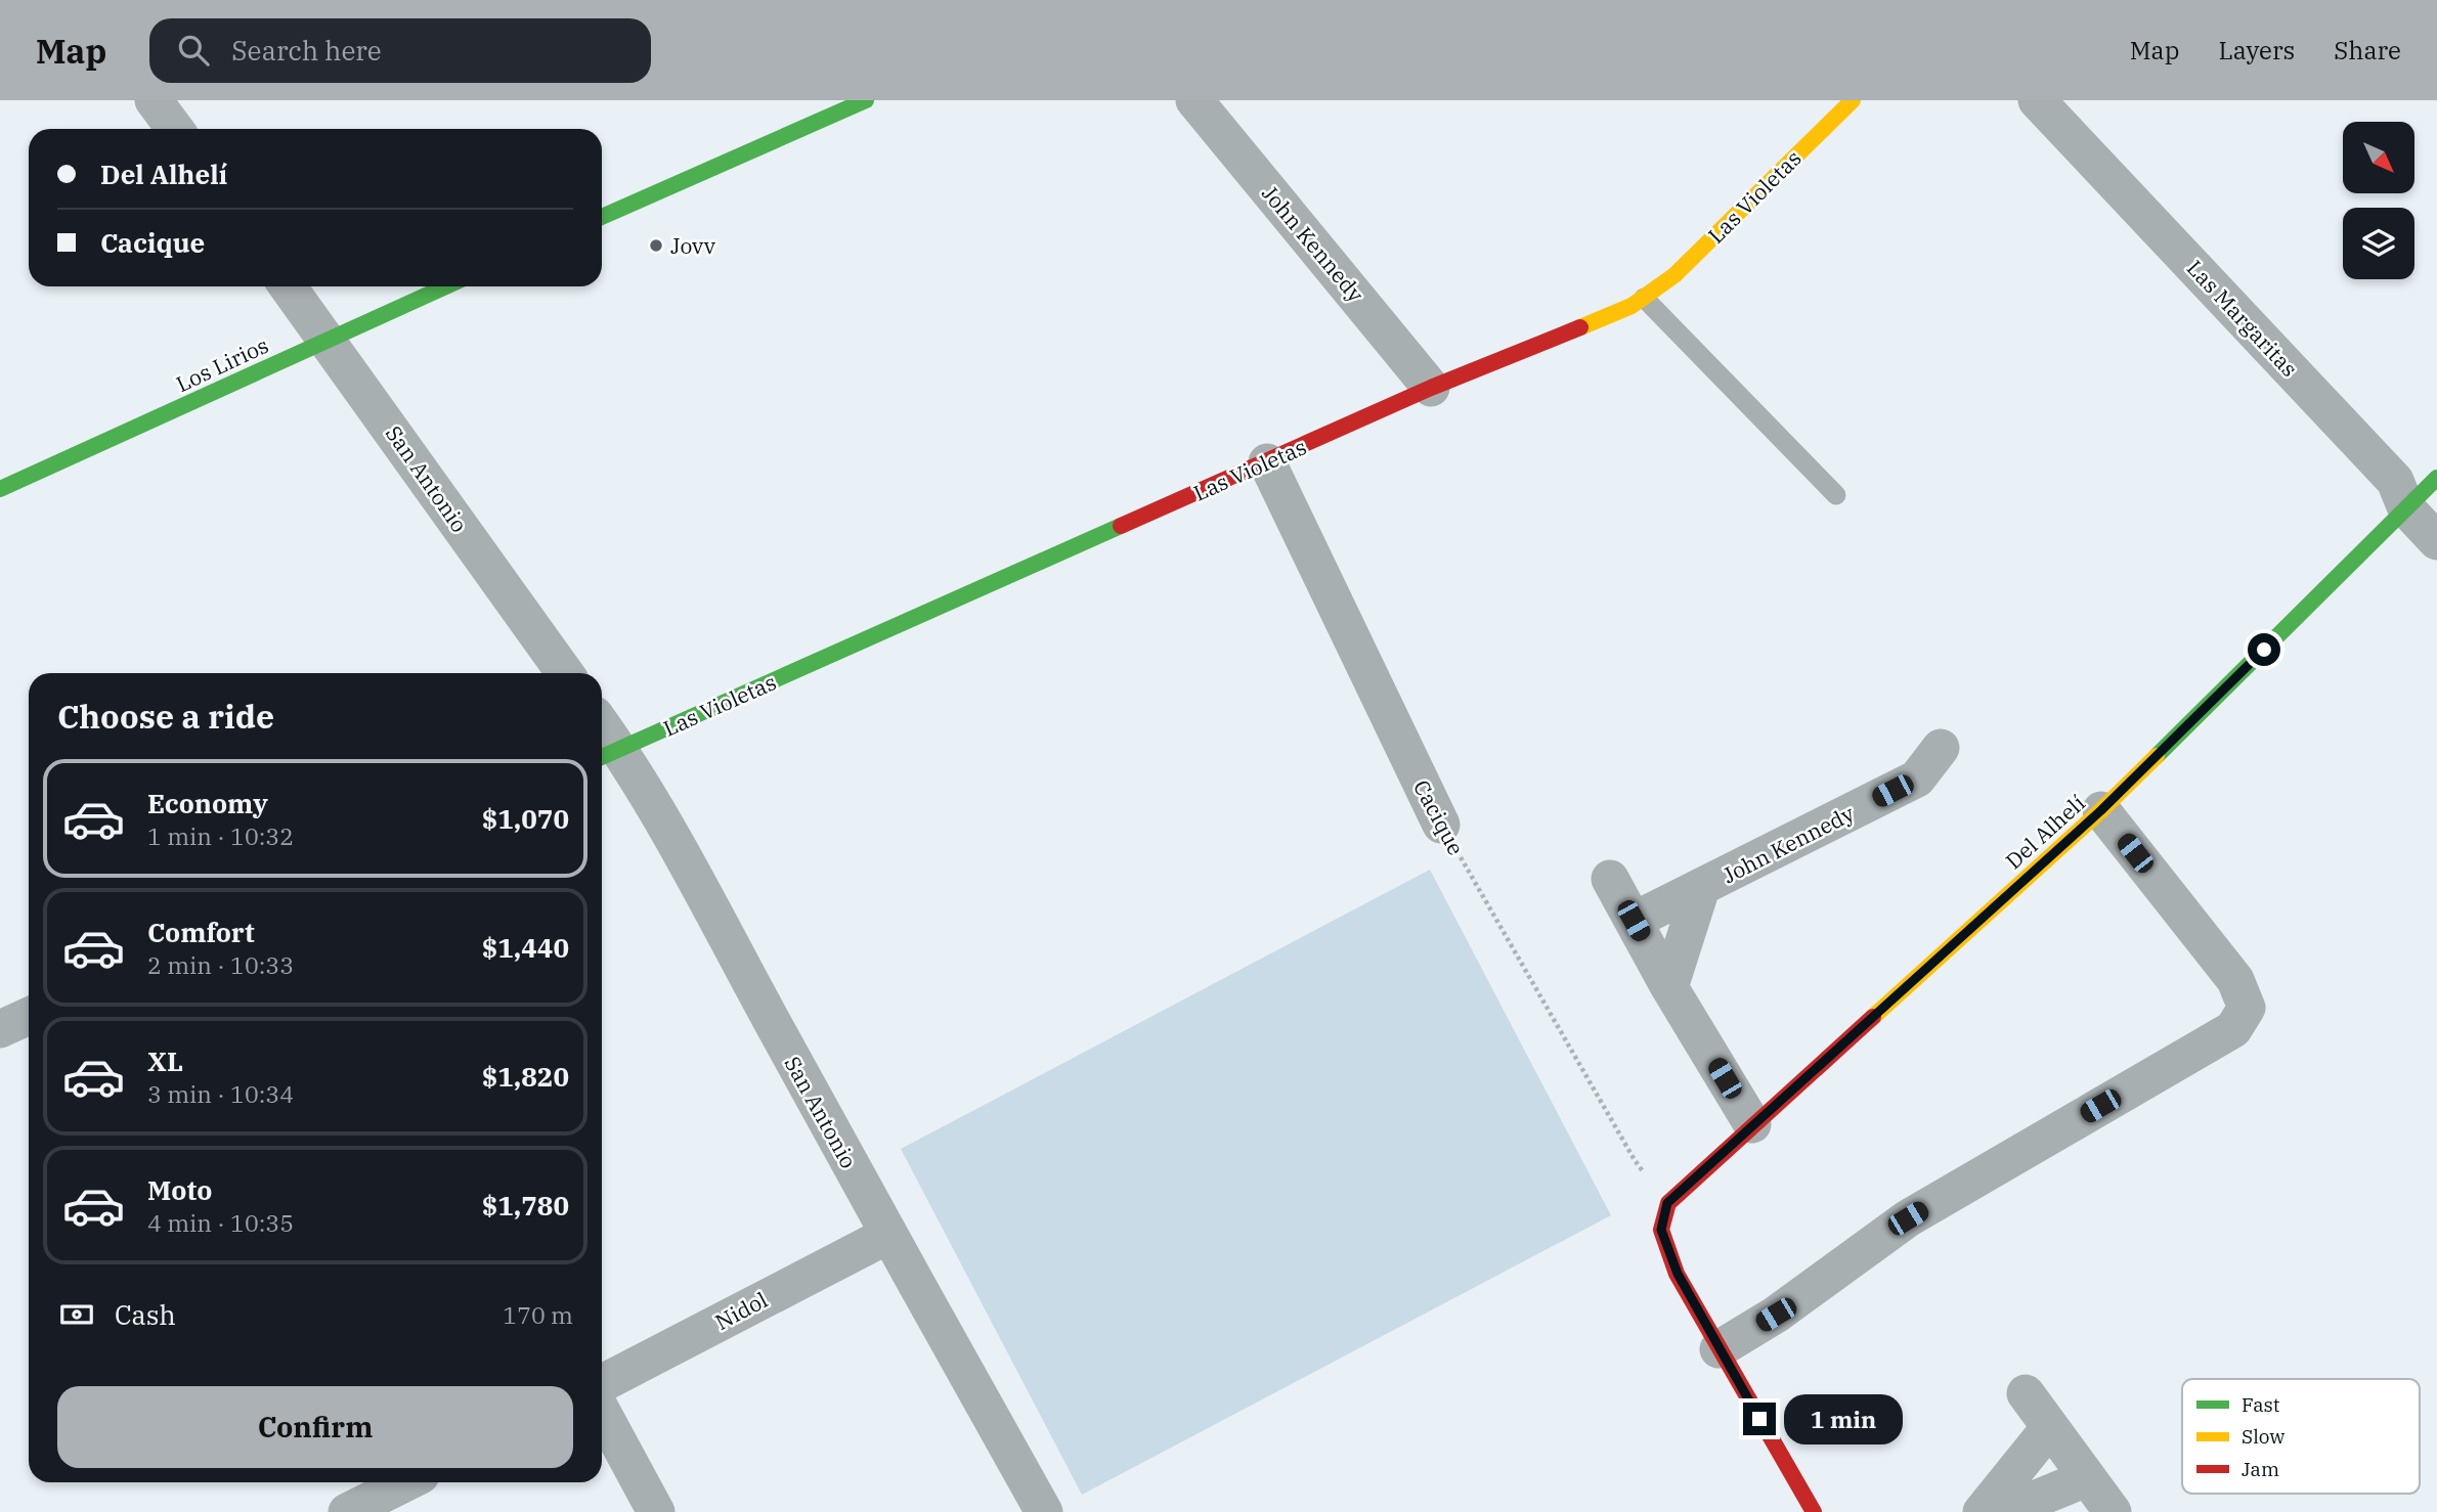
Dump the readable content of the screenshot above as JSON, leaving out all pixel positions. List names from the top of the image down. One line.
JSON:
{"streets":{"street":["Las Violetas","John Kennedy","Las Margaritas","Los Lirios","San Antonio","Cacique","Del Alhelí","Nidol"]},"crossings":[["Las Violetas","John Kennedy"],["Las Violetas","San Antonio"],["Las Violetas","Cacique"],["Las Margaritas","Del Alhelí"],["Los Lirios","San Antonio"],["San Antonio","Nidol"]],"places":["Jovv"],"legend":["Fast","Slow","Jam"],"north":"bottom right","page":{"header":"Map","search":"Search here","nav":["Map","Layers","Share"],"banner":["Del Alhelí","Cacique"],"heading":"Choose a ride","list":[{"name":"Economy","note":"1 min · 10:32","value":"$1,070"},{"name":"Comfort","note":"2 min · 10:33","value":"$1,440"},{"name":"XL","note":"3 min · 10:34","value":"$1,820"},{"name":"Moto","note":"4 min · 10:35","value":"$1,780"}],"pay":["Cash","170 m"],"buttons":"Confirm","bubble":"1 min"}}
